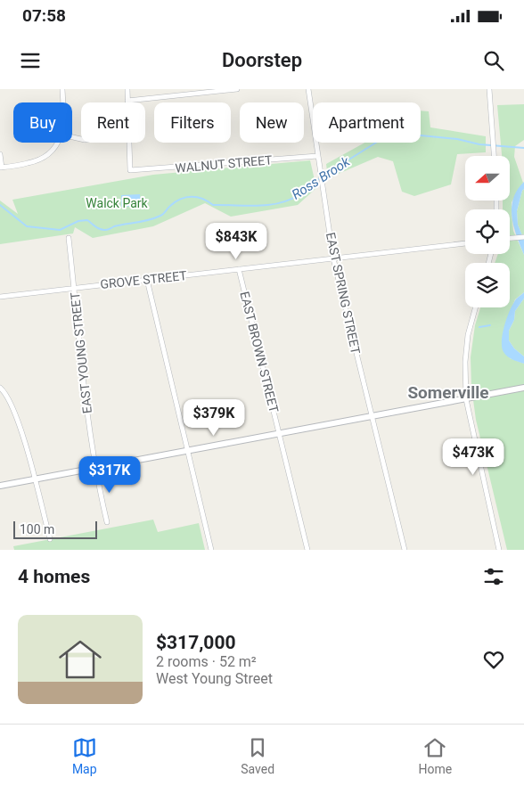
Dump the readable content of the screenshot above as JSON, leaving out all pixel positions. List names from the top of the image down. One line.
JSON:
{"streets":{"street":["WALNUT STREET","GROVE STREET","EAST SPRING STREET","EAST BROWN STREET","EAST YOUNG STREET"]},"crossings":[["WALNUT STREET","EAST SPRING STREET"],["GROVE STREET","EAST SPRING STREET"],["GROVE STREET","EAST BROWN STREET"],["GROVE STREET","EAST YOUNG STREET"]],"districts":["Somerville"],"water":["Ross Brook"],"parks":["Walck Park"],"scale_bar":"100 m","north":"left","page":{"status":"07:58","header":"Doorstep","chip":["Buy","Rent","Filters","New","Apartment"],"price":["$843K","$379K","$473K","$317K"],"scale":"100 m","heading":"4 homes","list":[{"name":"$317,000","note":"2 rooms · 52 m² · West Young Street"}],"tabs":["Map","Saved","Home"]}}
